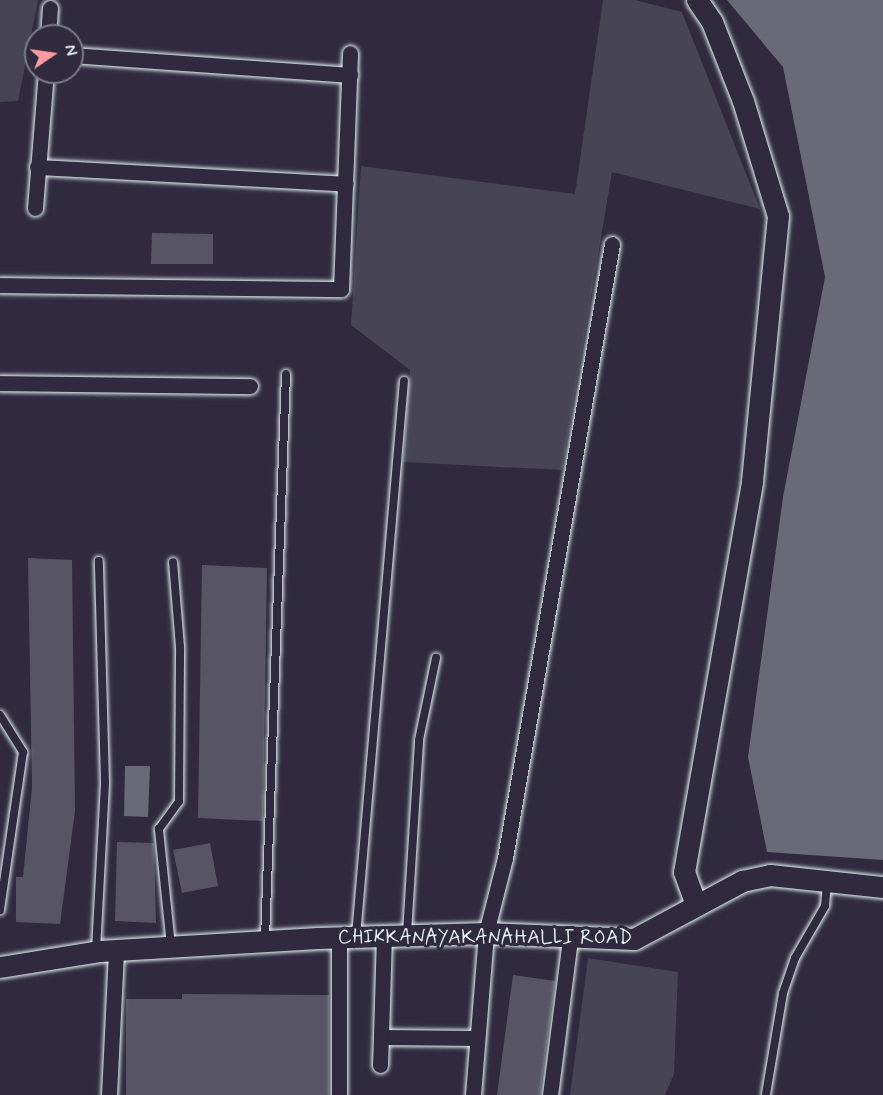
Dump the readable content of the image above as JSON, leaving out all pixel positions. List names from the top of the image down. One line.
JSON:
{"streets":{"street":["CHIKKANAYAKANAHALLI ROAD"]},"north":"right"}
